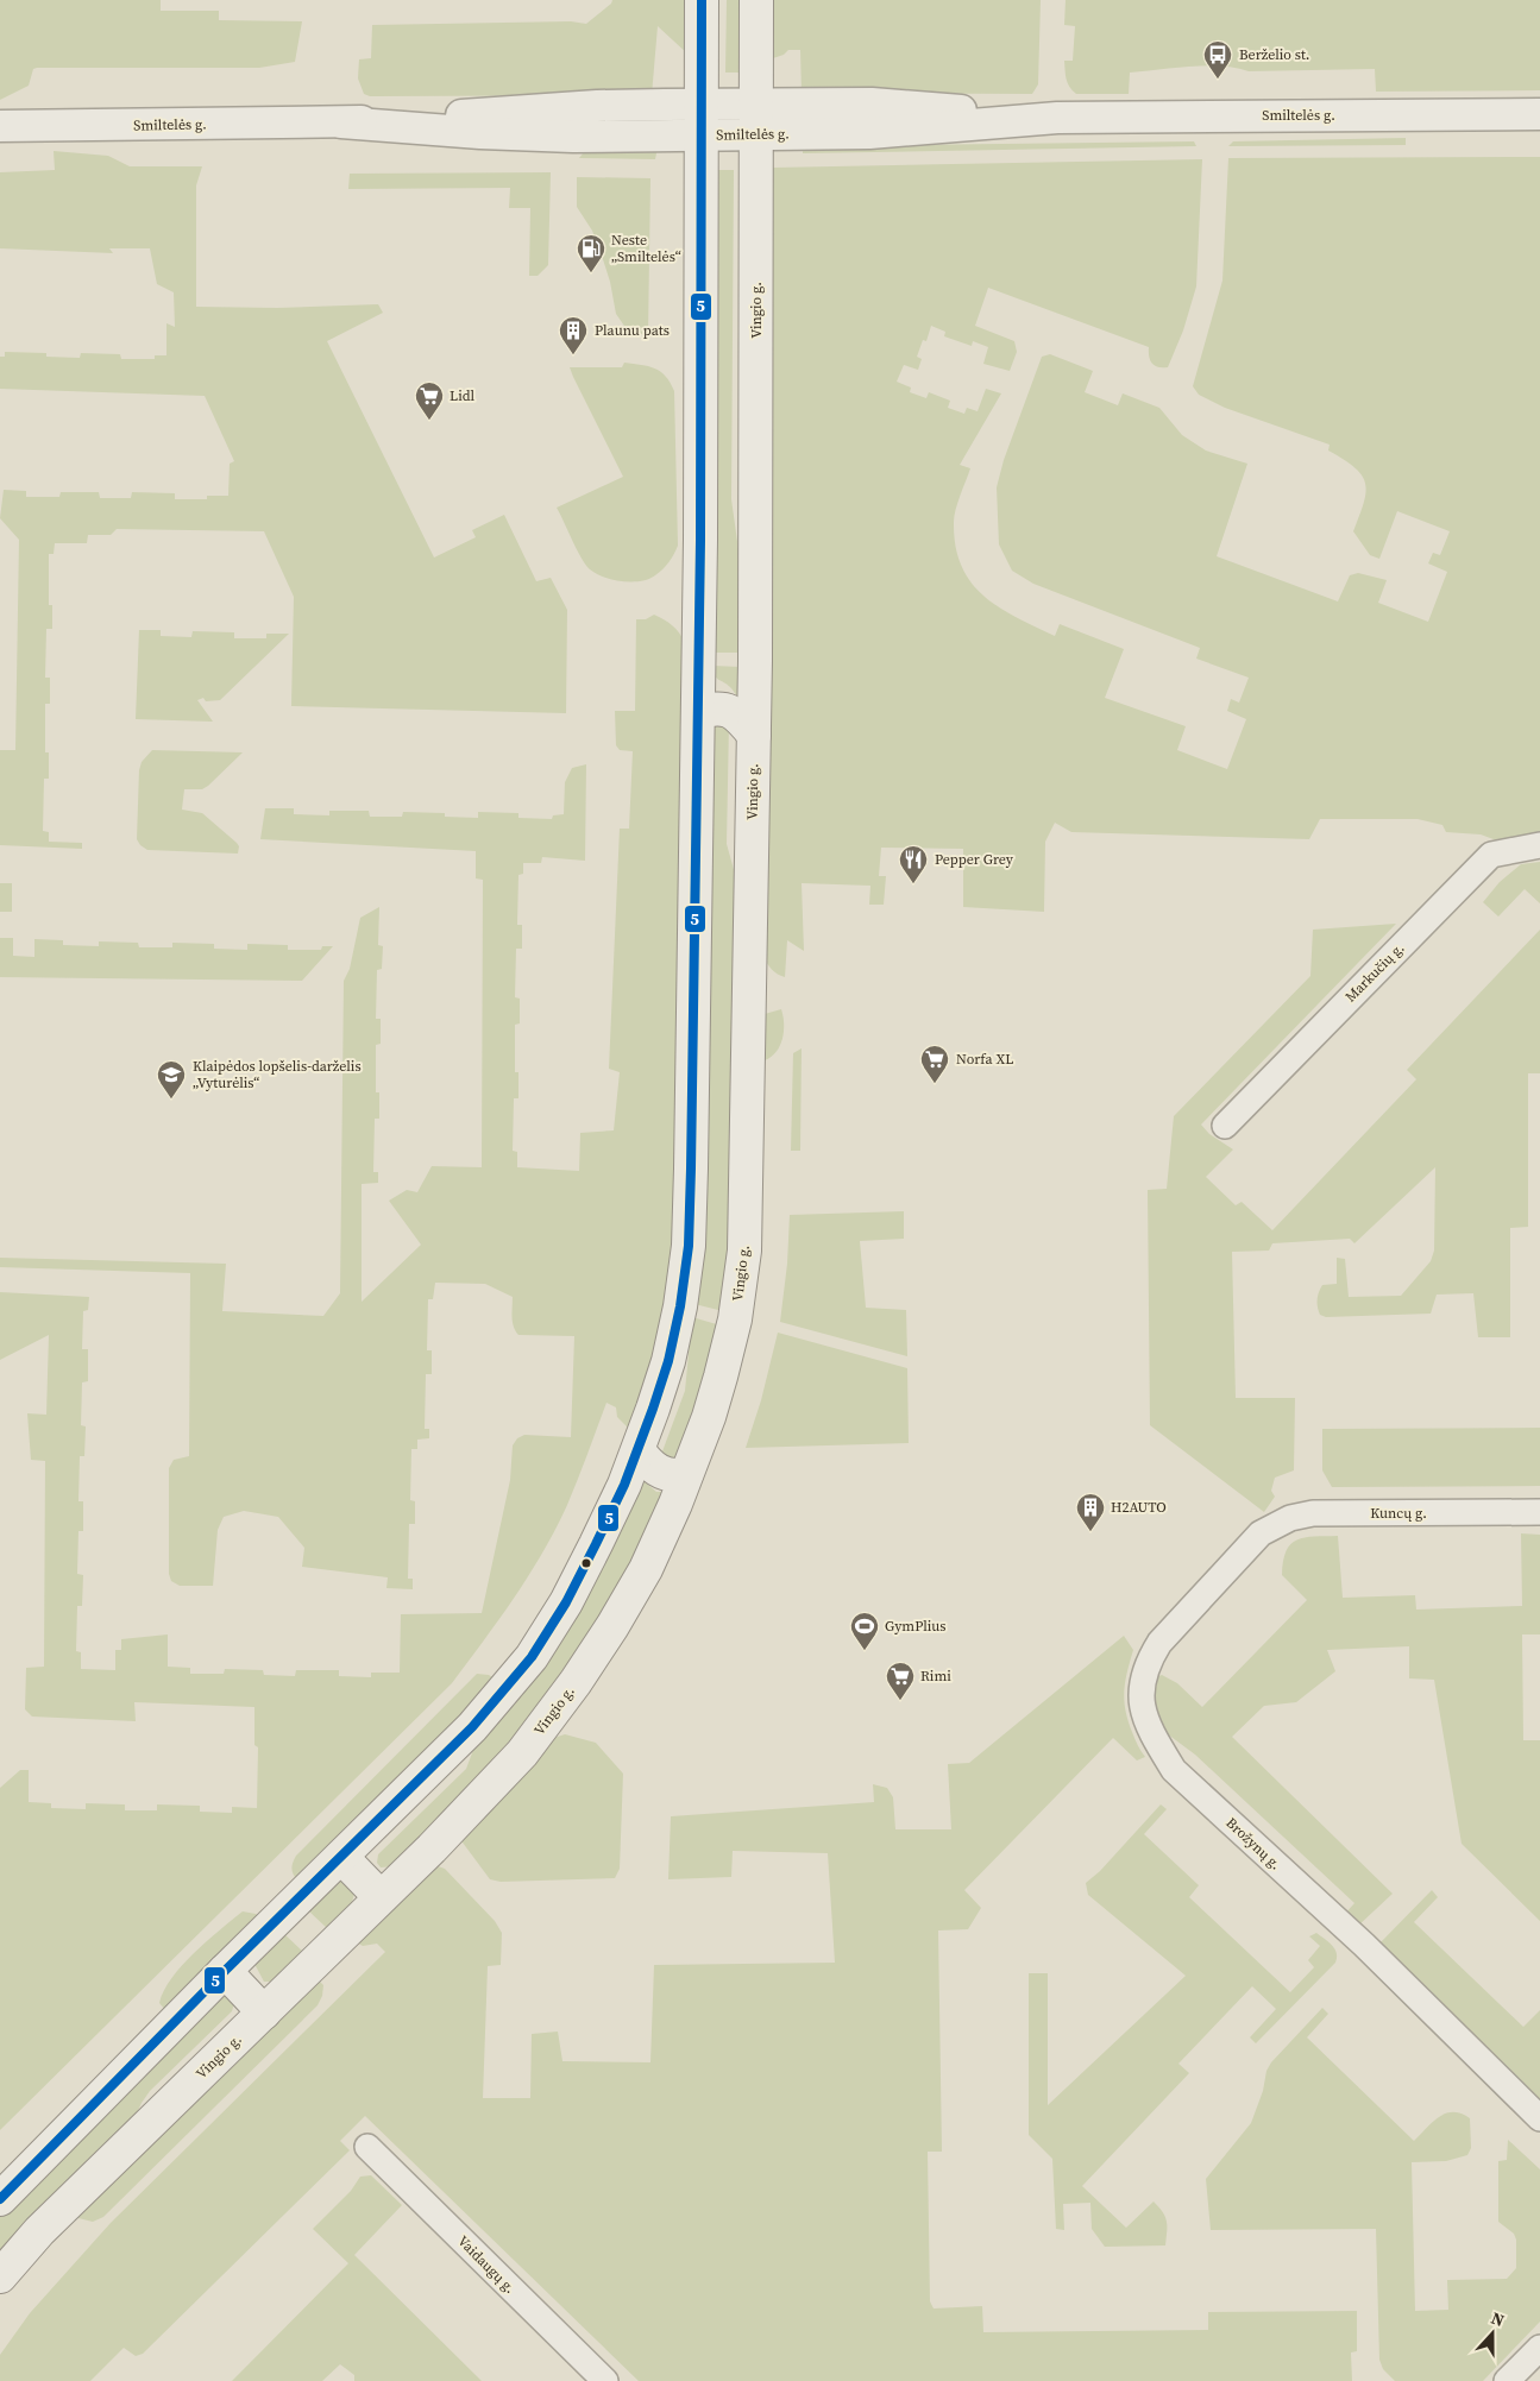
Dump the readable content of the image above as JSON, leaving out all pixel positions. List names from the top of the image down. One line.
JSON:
{"streets":{"main road":["Vingio g."],"street":["Smiltelės g.","Markučių g.","Kuncų g.","Brožynų g.","Vaidaugų g."]},"crossings":[["Smiltelės g.","Vingio g."],["Kuncų g.","Brožynų g."]],"places":{"bus stop":["Berželio st."],"fuel station":["Neste „Smiltelės“"],"building":["Plaunu pats","H2AUTO"],"supermarket":["Lidl","Norfa XL","Rimi"],"restaurant":["Pepper Grey"],"school or university":["Klaipėdos lopšelis-darželis „Vyturėlis“"],"sports":["GymPlius"]},"lines":["transit line 5"],"north":"top"}
